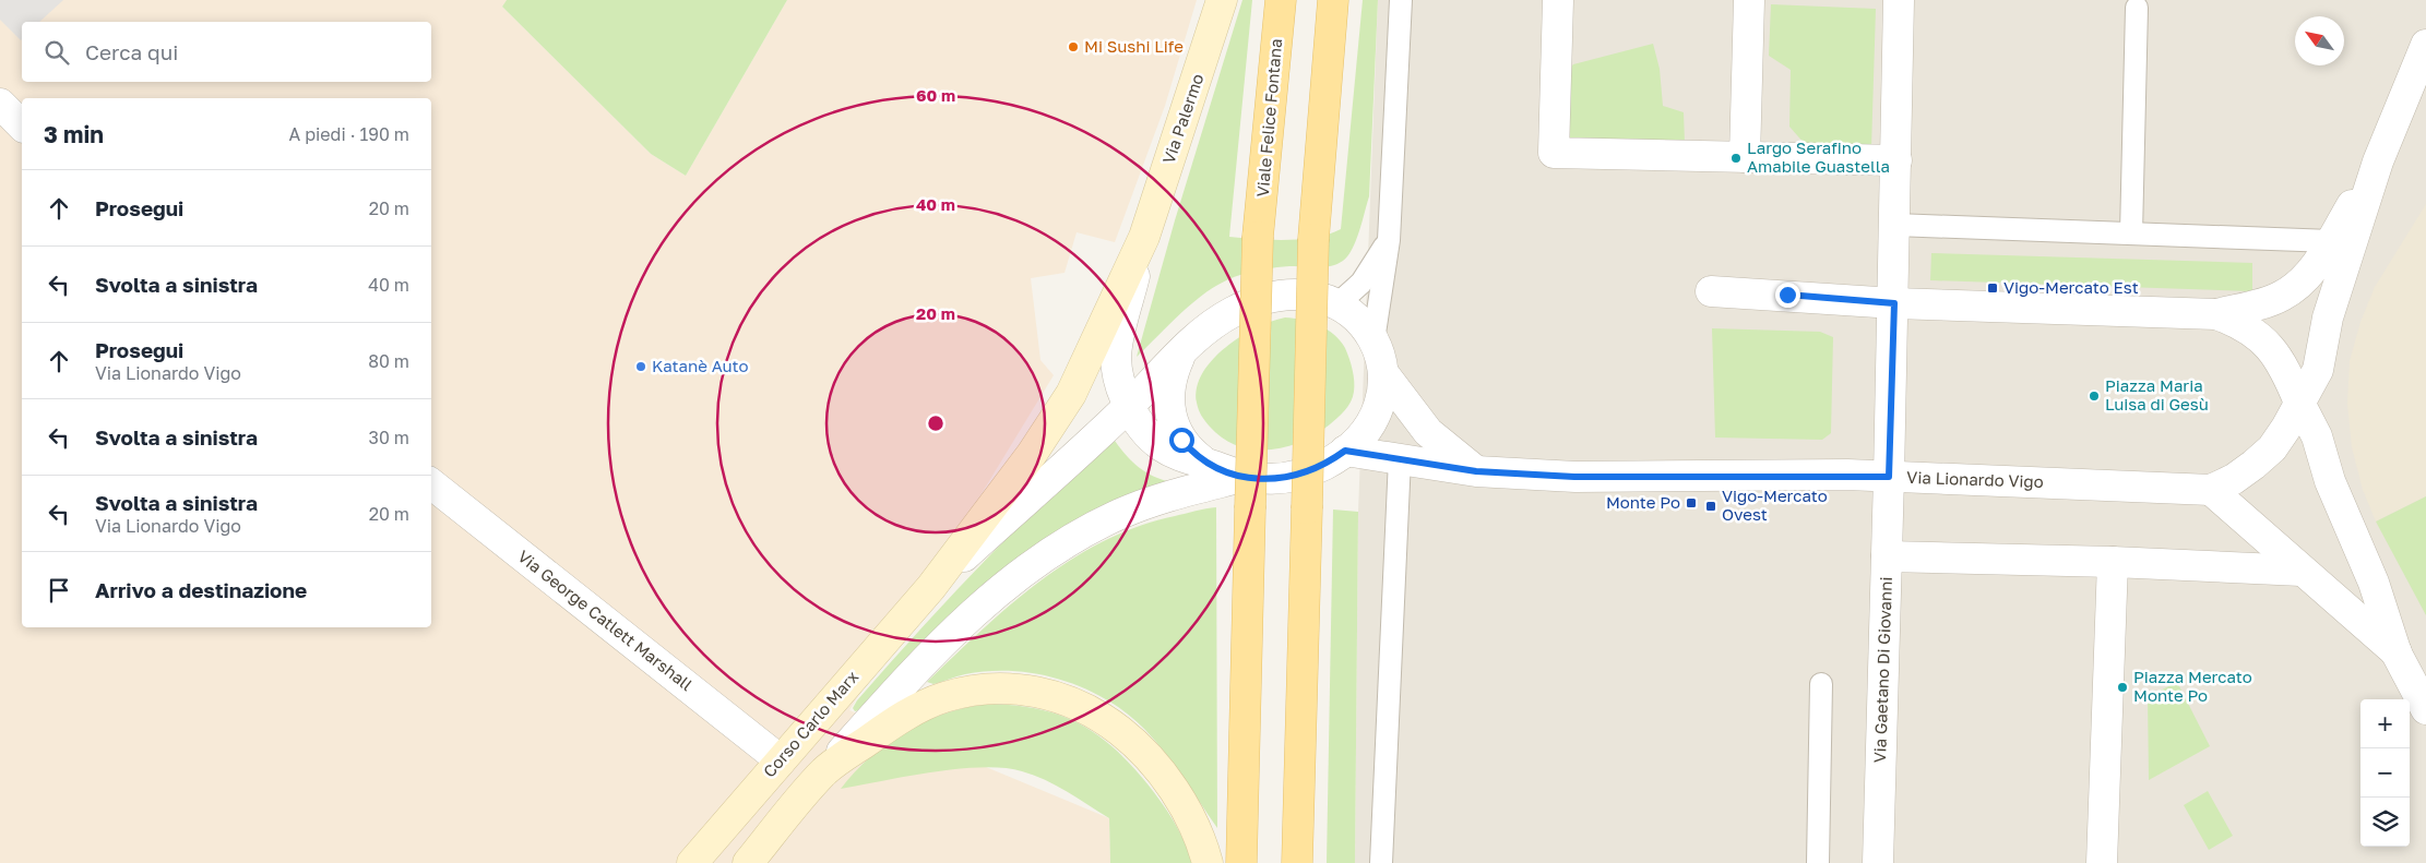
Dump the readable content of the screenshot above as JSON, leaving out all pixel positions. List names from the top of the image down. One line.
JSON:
{"streets":{"main road":["Viale Felice Fontana","Via Palermo","Corso Carlo Marx"],"street":["Via Lionardo Vigo","Via George Catlett Marshall","Via Gaetano Di Giovanni"]},"crossings":[["Via Palermo","Corso Carlo Marx"],["Via Lionardo Vigo","Via Gaetano Di Giovanni"],["Via George Catlett Marshall","Corso Carlo Marx"]],"places":{"other":["Mi Sushi Life","Largo Serafino Amabile Guastella","Katanè Auto","Piazza Maria Luisa di Gesù","Piazza Mercato Monte Po"],"transit":["Vigo-Mercato Est","Monte Po","Vigo-Mercato Ovest"]},"north":"top left","page":{"search":"Cerca qui","heading":["3 min","A piedi · 190 m"],"list":[["Prosegui","20 m"],["Svolta a sinistra","40 m"],["Prosegui","Via Lionardo Vigo","80 m"],["Svolta a sinistra","30 m"],["Svolta a sinistra","Via Lionardo Vigo","20 m"],"Arrivo a destinazione"],"map_buttons":["+","−"]},"rings":["60 m","40 m","20 m"]}
